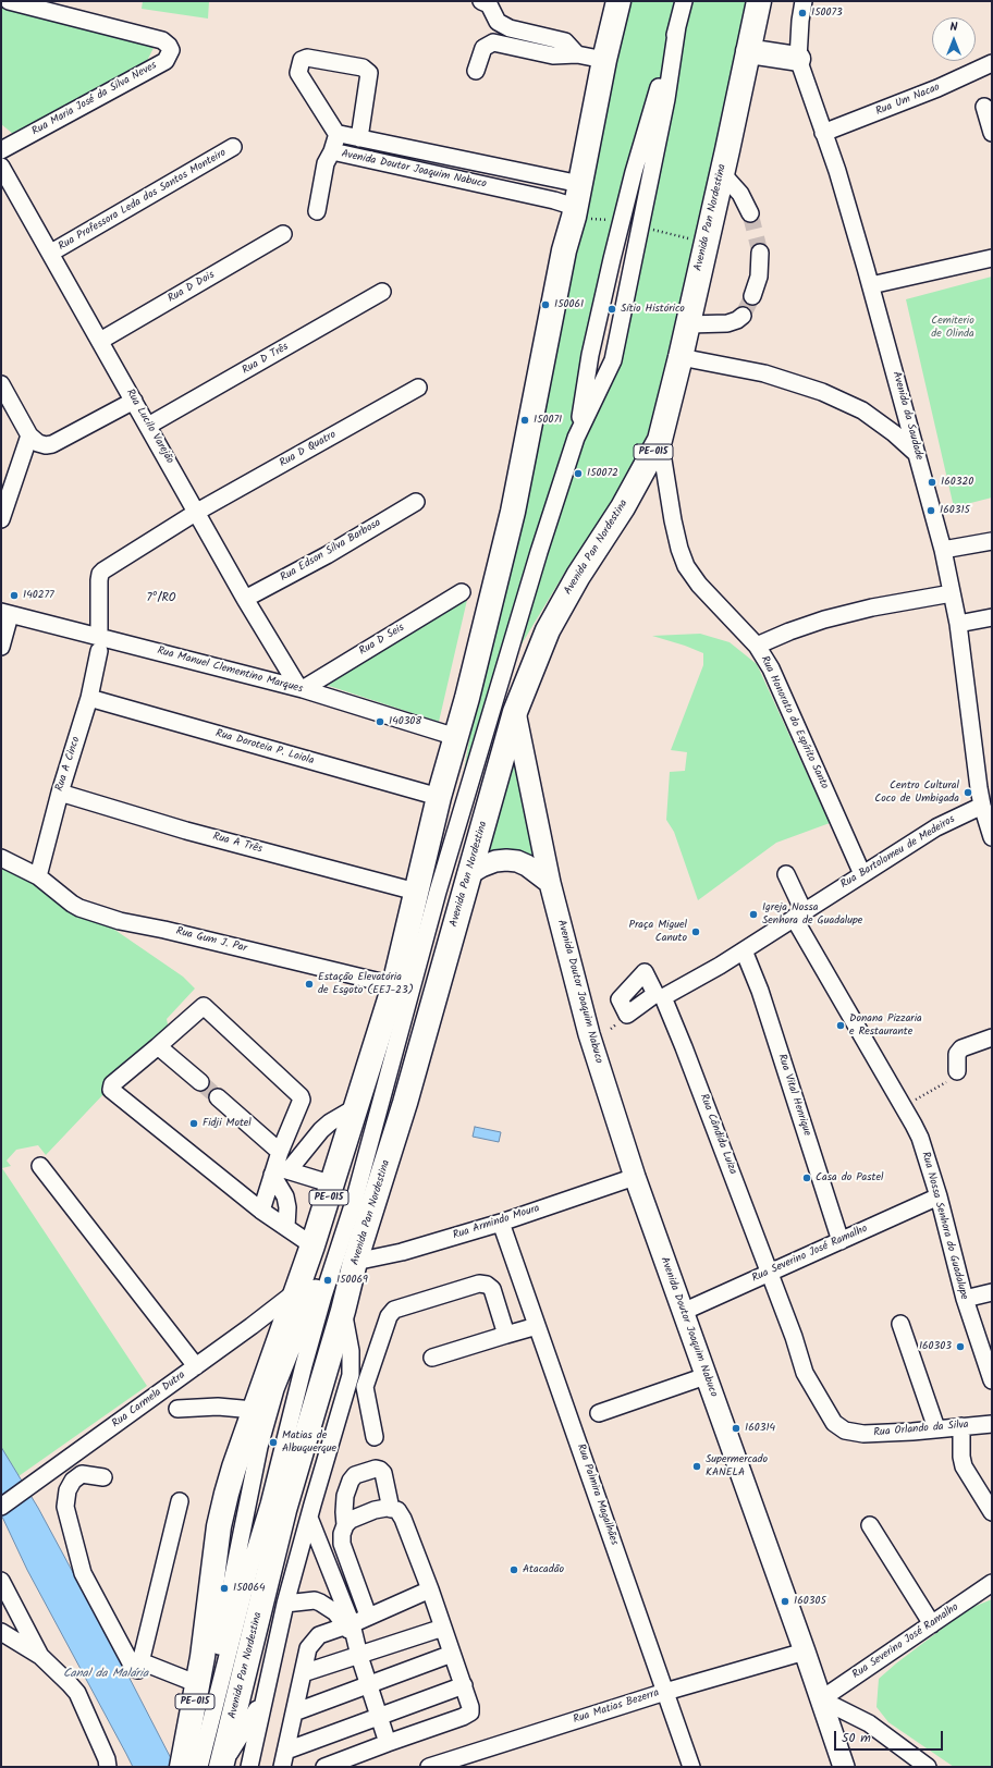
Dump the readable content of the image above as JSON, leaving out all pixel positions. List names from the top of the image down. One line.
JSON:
{"streets":{"highway":["Avenida Pan Nordestina","PE-015"],"main road":["Avenida Doutor Joaquim Nabuco"],"street":["Rua Maria José da Silva Neves","Rua Um Nacao","Rua Professora Leda dos Santos Monteiro","Rua D Dois","Rua D Três","Avenida da Saudade","Rua Lucilo Varejão","Rua D Quatro","Rua Edson Silva Barbosa","Rua D Seis","Rua Manuel Clementino Marques","Rua Honorato do Espírito Santo","Rua Doroteia P. Loiola","Rua A Cinco","Rua A Três","Rua Bartolomeu de Medeiros","Rua Gum J. Par","Rua Vital Henrique","Rua Cândida Luiza","Rua Armindo Moura","Rua Nossa Senhora do Guadalupe","Rua Severino José Ramalho","Rua Carmela Dutra","Rua Orlando da Silva","Rua Palmira Magalhães","Rua Matias Bezerra"]},"crossings":[["Rua Um Nacao","Avenida da Saudade"],["Avenida Doutor Joaquim Nabuco","Avenida Pan Nordestina"],["Avenida Doutor Joaquim Nabuco","PE-015"],["Avenida Doutor Joaquim Nabuco","Rua Armindo Moura"],["Avenida Doutor Joaquim Nabuco","Rua Severino José Ramalho"],["Avenida Doutor Joaquim Nabuco","Rua Matias Bezerra"],["Rua Professora Leda dos Santos Monteiro","Rua Lucilo Varejão"],["Avenida Pan Nordestina","PE-015"],["Avenida Pan Nordestina","Rua Honorato do Espírito Santo"],["Avenida Pan Nordestina","Rua Armindo Moura"],["Rua D Dois","Rua Lucilo Varejão"],["Rua D Três","Rua Lucilo Varejão"],["Avenida da Saudade","Rua Bartolomeu de Medeiros"],["Rua Lucilo Varejão","Rua D Quatro"],["Rua Lucilo Varejão","Rua Edson Silva Barbosa"],["Rua Lucilo Varejão","Rua D Seis"],["Rua Lucilo Varejão","Rua Manuel Clementino Marques"],["Rua D Quatro","Rua Manuel Clementino Marques"],["Rua D Quatro","Rua A Cinco"],["PE-015","Rua Manuel Clementino Marques"],["PE-015","Rua Doroteia P. Loiola"],["PE-015","Rua A Três"],["PE-015","Rua Gum J. Par"],["PE-015","Rua Carmela Dutra"],["Rua D Seis","Rua Manuel Clementino Marques"],["Rua Manuel Clementino Marques","Rua A Cinco"],["Rua Honorato do Espírito Santo","Rua Bartolomeu de Medeiros"],["Rua Doroteia P. Loiola","Rua A Cinco"],["Rua A Cinco","Rua A Três"],["Rua A Cinco","Rua Gum J. Par"],["Rua Bartolomeu de Medeiros","Rua Vital Henrique"],["Rua Bartolomeu de Medeiros","Rua Cândida Luiza"],["Rua Bartolomeu de Medeiros","Rua Nossa Senhora do Guadalupe"],["Rua Vital Henrique","Rua Severino José Ramalho"],["Rua Cândida Luiza","Rua Severino José Ramalho"],["Rua Cândida Luiza","Rua Orlando da Silva"],["Rua Armindo Moura","Rua Palmira Magalhães"],["Rua Nossa Senhora do Guadalupe","Rua Severino José Ramalho"],["Rua Severino José Ramalho","Rua Orlando da Silva"],["Rua Palmira Magalhães","Rua Matias Bezerra"]],"districts":["7º/RO"],"water":["Canal da Malária"],"parks":["Cemiterio de Olinda"],"places":["150073","150061","Sítio Histórico","150071","150072","160320","160315","140277","140308","Centro Cultural Coco de Umbigada","Igreja Nossa Senhora de Guadalupe","Praça Miguel Canuto","Estação Elevatória de Esgoto (EEJ-23)","Donana Pizzaria e Restaurante","Fidji Motel","Casa do Pastel","150069","160303","160314","Matias de Albuquerque","Supermercado KANELA","Atacadão","150064","160305"],"scale_bar":"50 m","north":"top"}
